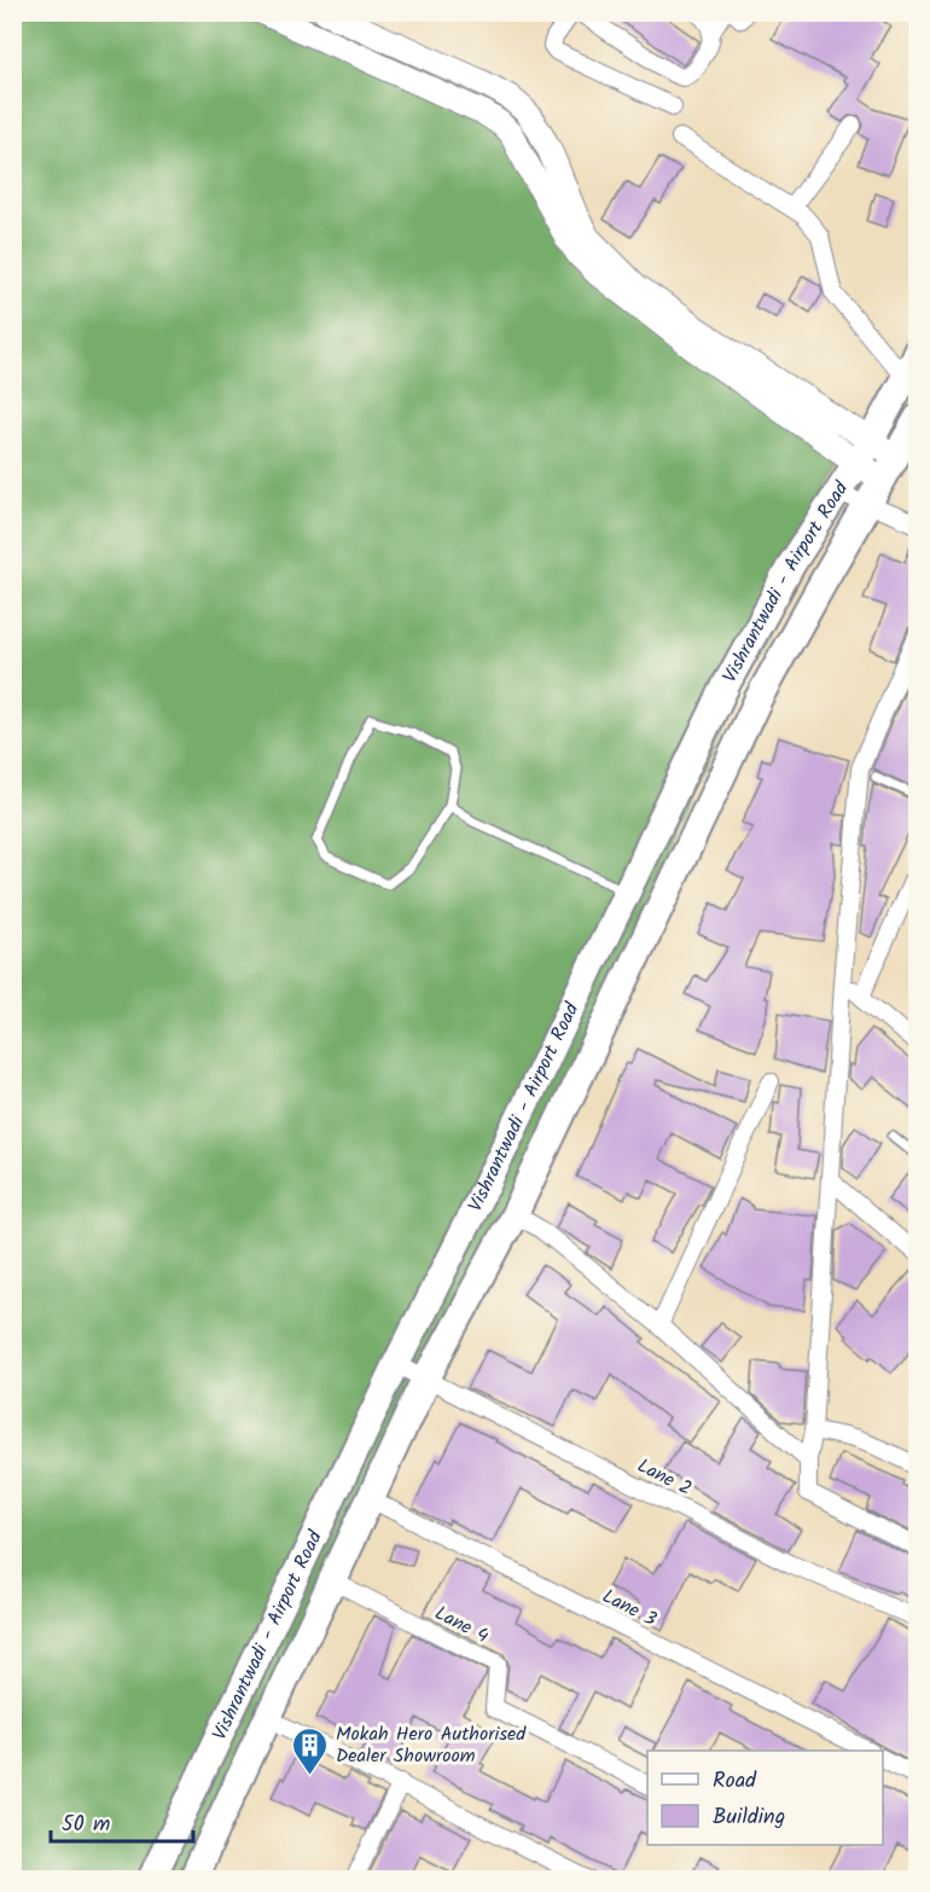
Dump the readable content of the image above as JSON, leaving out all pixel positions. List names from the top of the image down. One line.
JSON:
{"streets":{"main road":["Vishrantwadi - Airport Road"],"street":["Lane 2","Lane 3","Lane 4"]},"crossings":[["Vishrantwadi - Airport Road","Lane 2"],["Vishrantwadi - Airport Road","Lane 3"],["Vishrantwadi - Airport Road","Lane 4"]],"places":{"building":["Mokah Hero Authorised Dealer Showroom"]},"legend":["Road","Building"],"scale_bar":"50 m"}
